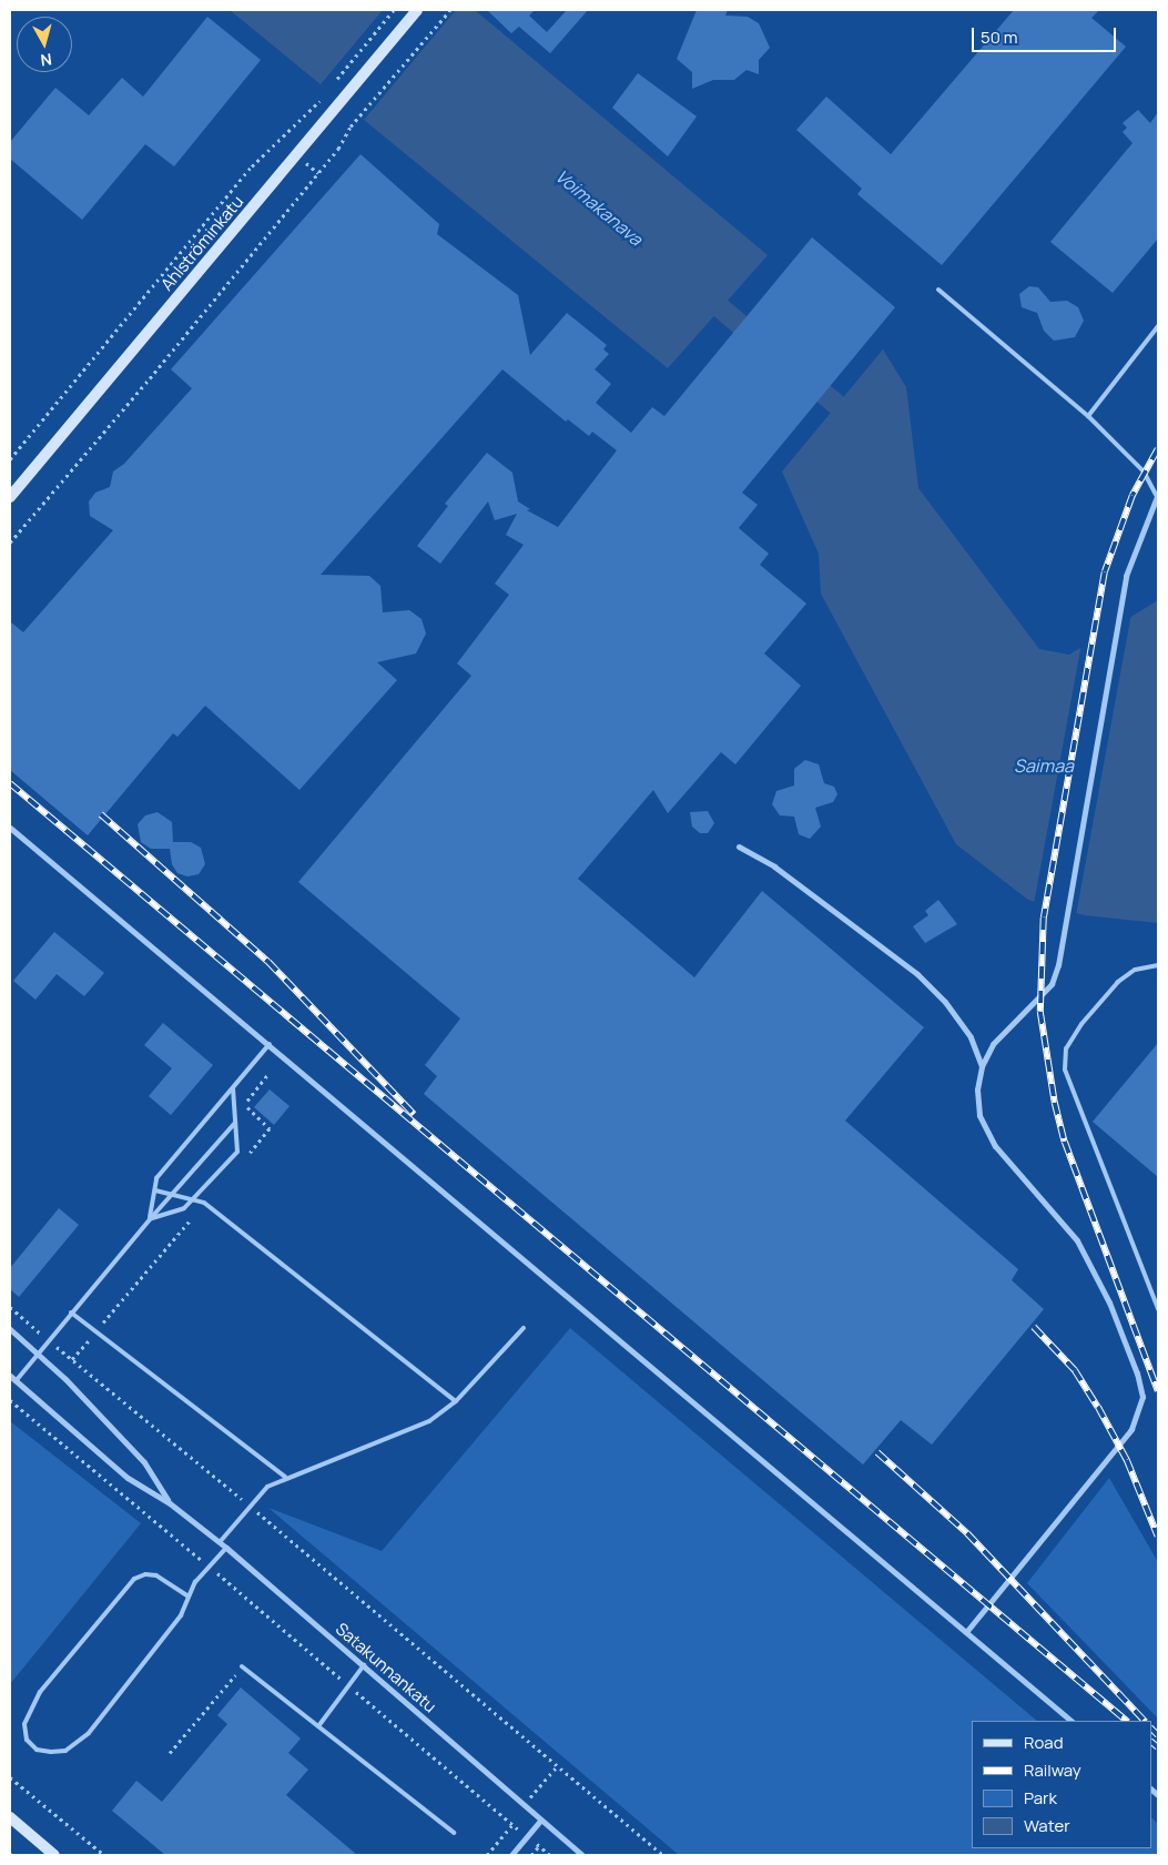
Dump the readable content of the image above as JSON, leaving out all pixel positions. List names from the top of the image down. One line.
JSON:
{"streets":{"street":["Ahlströminkatu","Satakunnankatu"]},"water":["Voimakanava","Saimaa"],"legend":["Road","Railway","Park","Water"],"scale_bar":"50 m","north":"bottom"}
